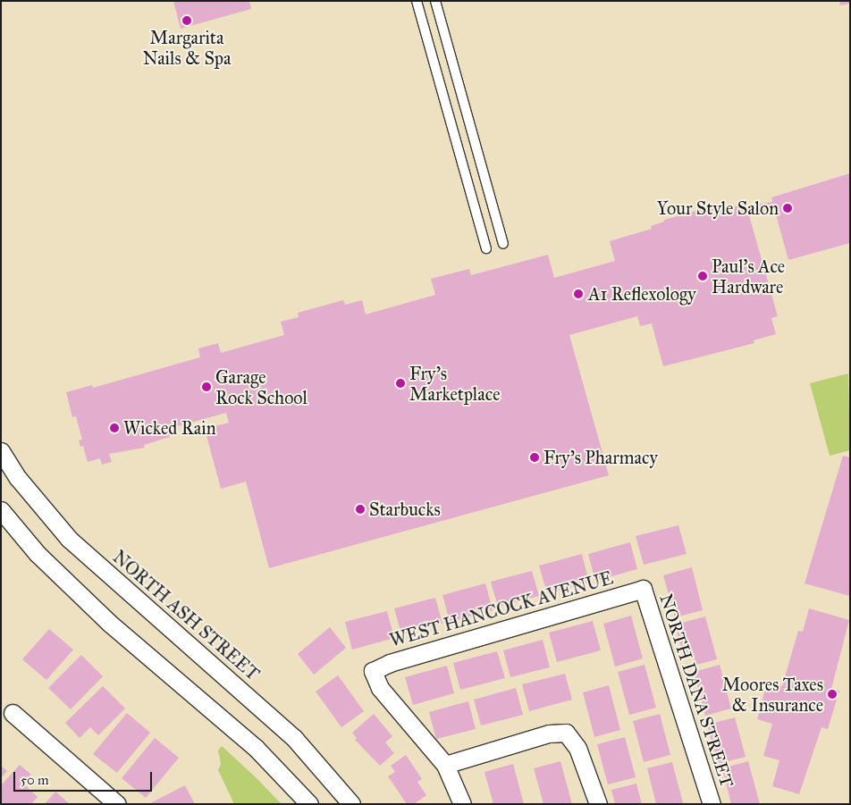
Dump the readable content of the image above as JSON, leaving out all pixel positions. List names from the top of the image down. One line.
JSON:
{"streets":{"street":["WEST HANCOCK AVENUE","NORTH ASH STREET","NORTH DANA STREET"]},"crossings":[["WEST HANCOCK AVENUE","NORTH DANA STREET"]],"places":["Margarita Nails & Spa","Your Style Salon","Paul's Ace Hardware","A1 Reflexology","Fry's Marketplace","Garage Rock School","Wicked Rain","Fry's Pharmacy","Starbucks","Moores Taxes & Insurance"],"scale_bar":"50 m"}
